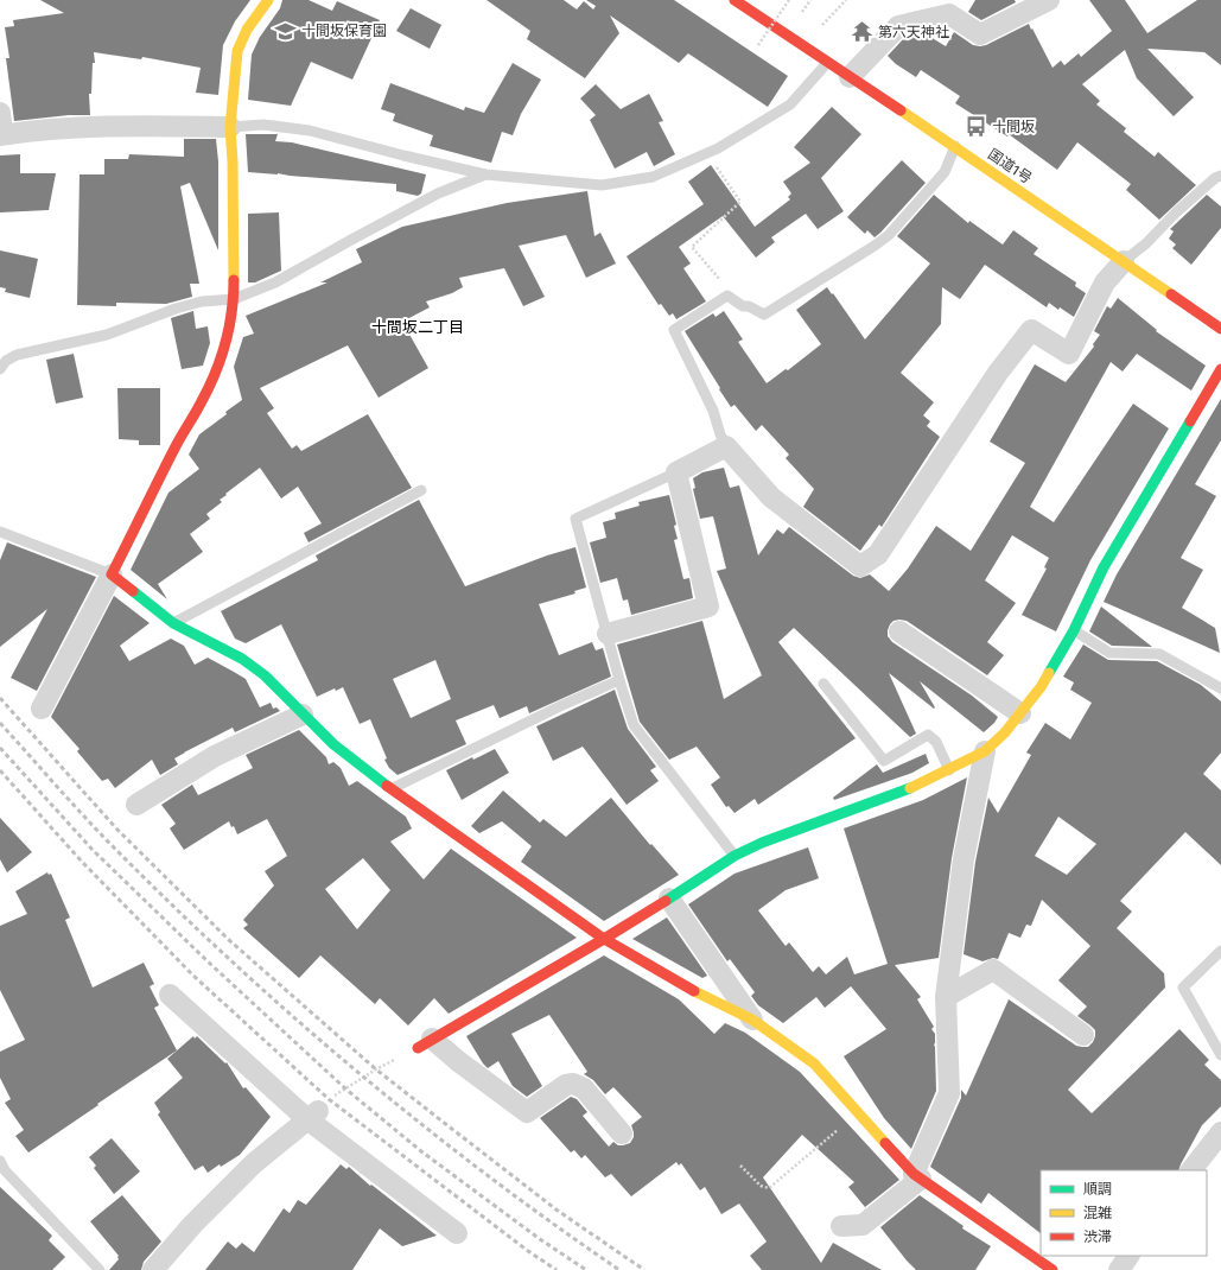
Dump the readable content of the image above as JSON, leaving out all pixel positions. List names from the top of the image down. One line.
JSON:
{"streets":{"main road":["国道1号"]},"districts":["十間坂二丁目"],"places":{"school or university":["十間坂保育園"],"temple":["第六天神社"],"bus stop":["十間坂"]},"legend":["順調","混雑","渋滞"]}
